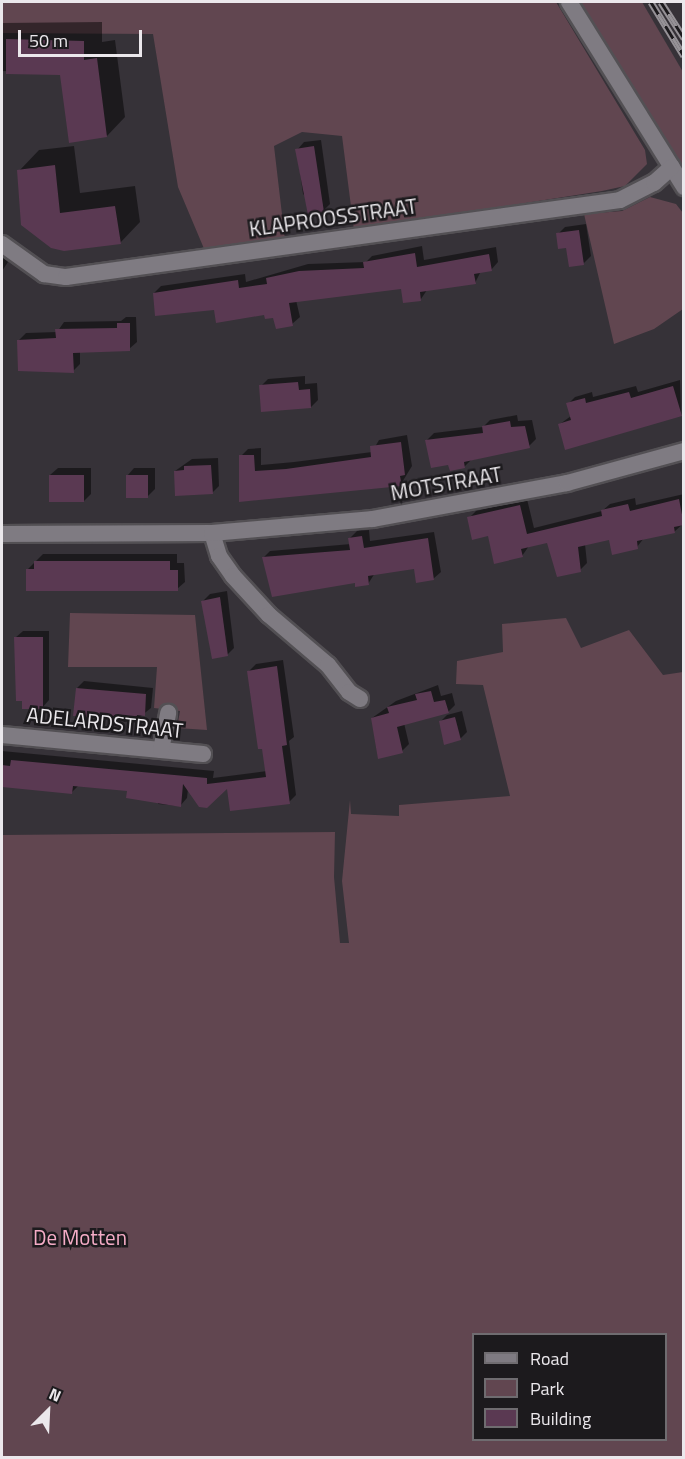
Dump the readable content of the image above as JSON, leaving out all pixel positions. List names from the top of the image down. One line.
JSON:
{"streets":{"street":["KLAPROOSSTRAAT","MOTSTRAAT","ADELARDSTRAAT"]},"parks":["De Motten"],"legend":["Road","Park","Building"],"scale_bar":"50 m","north":"top right"}
